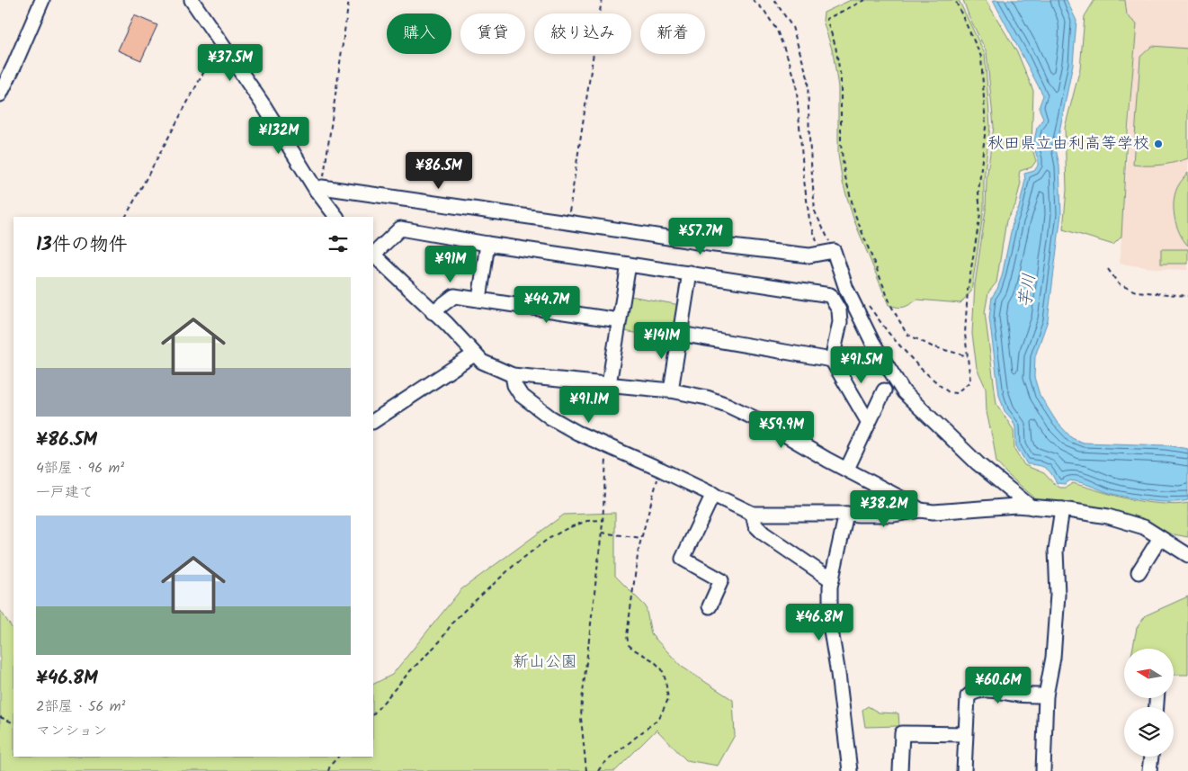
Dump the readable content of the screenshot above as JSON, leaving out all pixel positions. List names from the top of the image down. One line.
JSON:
{"water":["芋川"],"parks":["新山公園"],"places":["秋田県立由利高等学校"],"north":"left","page":{"chip":["購入","賃貸","絞り込み","新着"],"price":["¥37.5M","¥132M","¥86.5M","¥57.7M","¥91M","¥44.7M","¥141M","¥91.5M","¥91.1M","¥59.9M","¥38.2M","¥46.8M","¥60.6M"],"heading":"13件の物件","list":[{"name":"¥86.5M","note":"4部屋 · 96 m² · 一戸建て"},{"name":"¥46.8M","note":"2部屋 · 56 m² · マンション"}]}}
